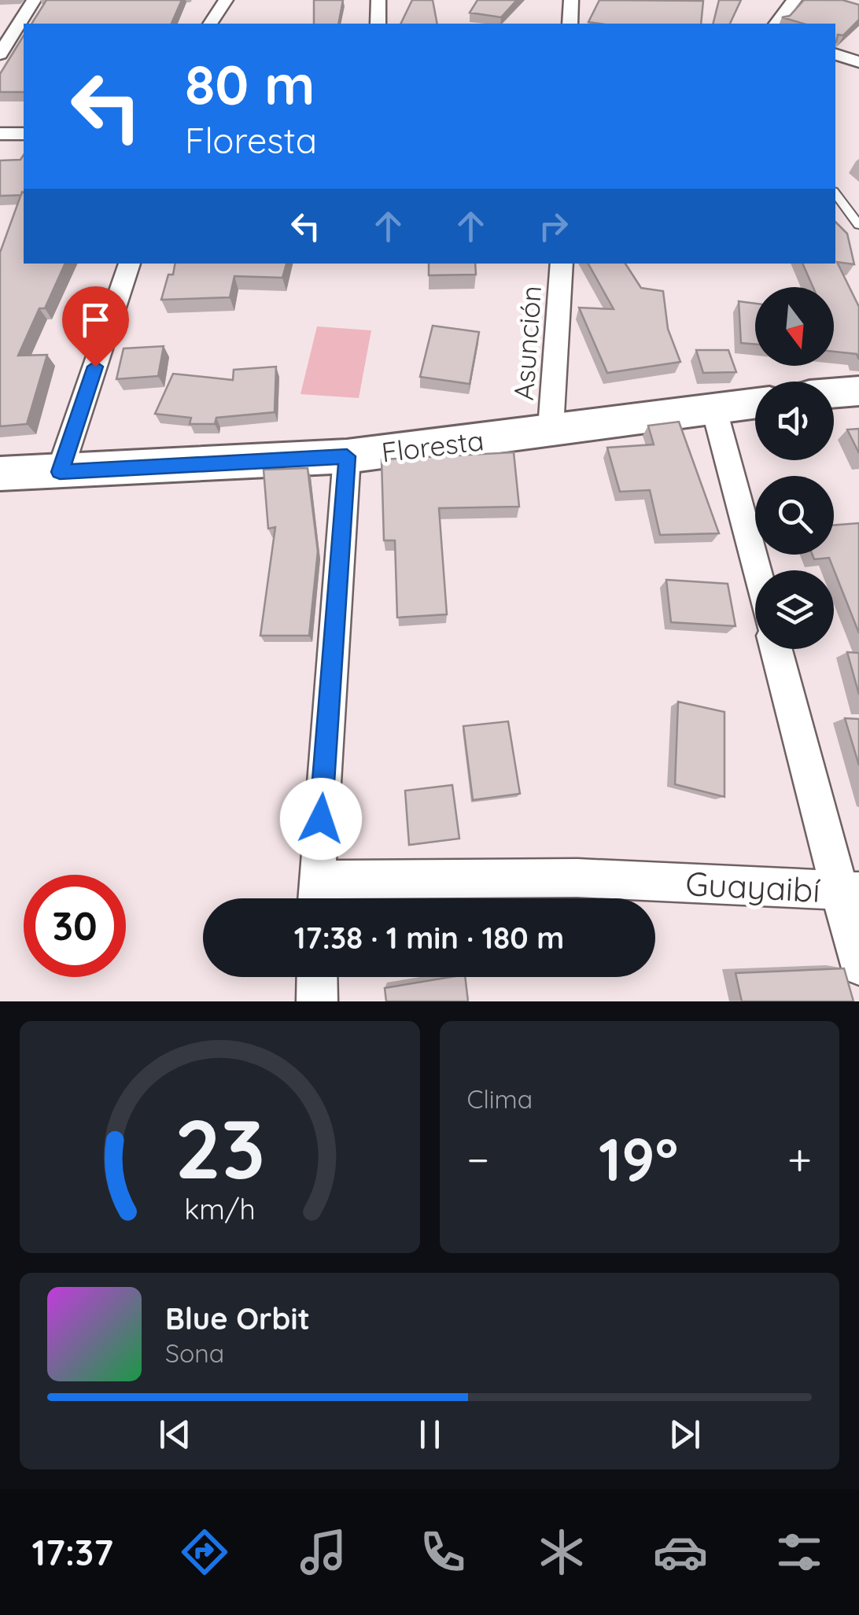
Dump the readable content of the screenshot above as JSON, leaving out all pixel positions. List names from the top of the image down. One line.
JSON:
{"streets":{"street":["Asunción","Floresta","Guayaibí"]},"crossings":[["Asunción","Floresta"]],"north":"bottom","page":{"turn":["80 m","Floresta"],"limit":"30","trip":"17:38 · 1 min · 180 m","tile":"Clima","heat":["−","19°","+"],"song":["Blue Orbit","Sona"],"tabs":"17:37","gauge":["23","km/h"]}}
